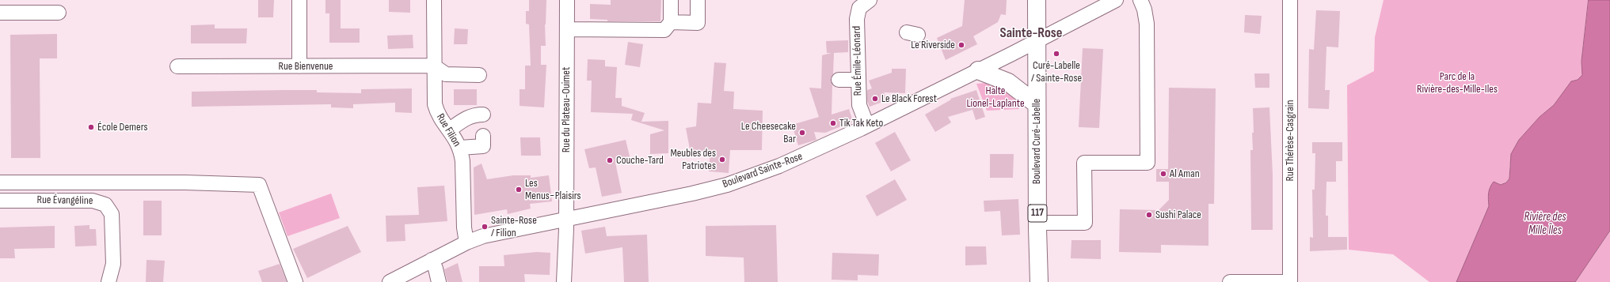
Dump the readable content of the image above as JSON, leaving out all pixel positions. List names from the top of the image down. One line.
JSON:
{"streets":{"main road":["Boulevard Curé-Labelle","117"],"street":["Rue Émile-Léonard","Rue Bienvenue","Rue du Plateau-Ouimet","Rue Filion","Rue Thérèse-Casgrain","Boulevard Sainte-Rose","Rue Évangéline"]},"crossings":[["Rue Émile-Léonard","Boulevard Sainte-Rose"],["Rue Bienvenue","Rue Filion"],["Rue du Plateau-Ouimet","Boulevard Sainte-Rose"],["Rue Filion","Boulevard Sainte-Rose"],["Boulevard Curé-Labelle","Boulevard Sainte-Rose"]],"districts":["Sainte-Rose"],"water":["Rivière des Mille Îles"],"parks":["Parc de la Rivière-des-Mille-Iles","Halte Lionel-Laplante"],"places":["Le Riverside","Curé-Labelle / Sainte-Rose","Le Black Forest","Tik Tak Keto","École Demers","Le Cheesecake Bar","Meubles des Patriotes","Couche-Tard","Al Aman","Les Menus~Plaisirs","Sushi Palace","Sainte-Rose / Filion"]}
